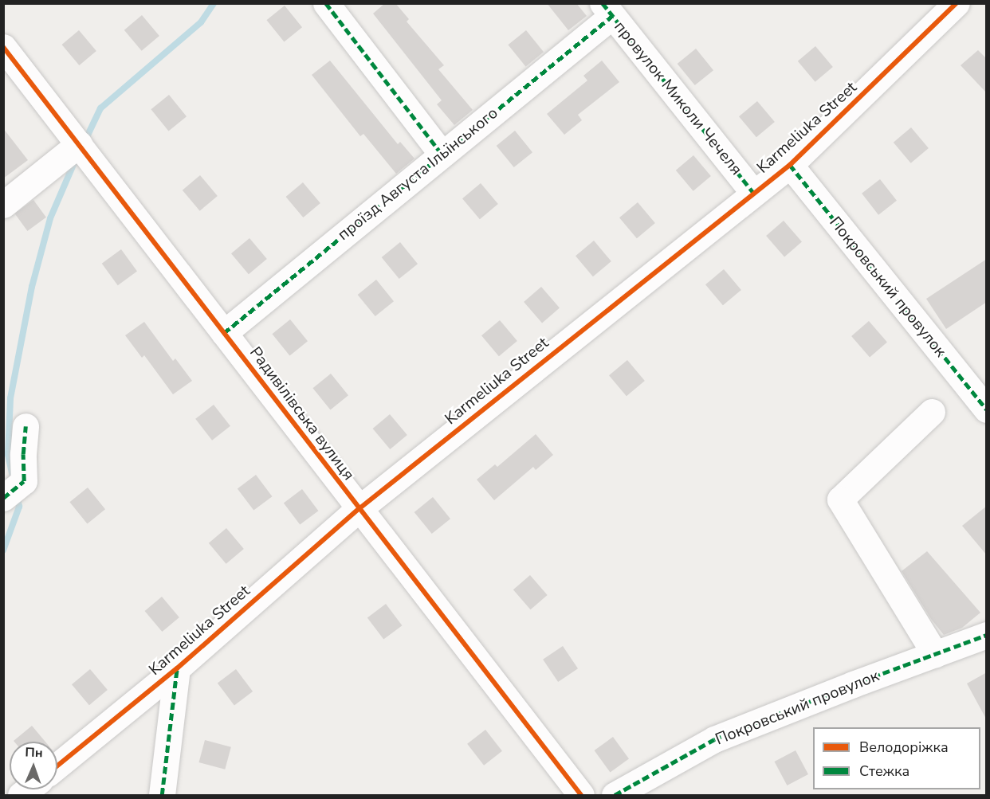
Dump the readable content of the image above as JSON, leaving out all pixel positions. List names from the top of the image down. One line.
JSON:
{"streets":{"street":["провулок Миколи Чечеля","Karmeliuka Street","проїзд Августа Ільїнського","Покровський провулок","Радивілівська вулиця"]},"crossings":[["провулок Миколи Чечеля","Karmeliuka Street"],["провулок Миколи Чечеля","проїзд Августа Ільїнського"],["Karmeliuka Street","Покровський провулок"],["Karmeliuka Street","Радивілівська вулиця"],["проїзд Августа Ільїнського","Радивілівська вулиця"]],"legend":["Велодоріжка","Стежка"],"north":"top"}
